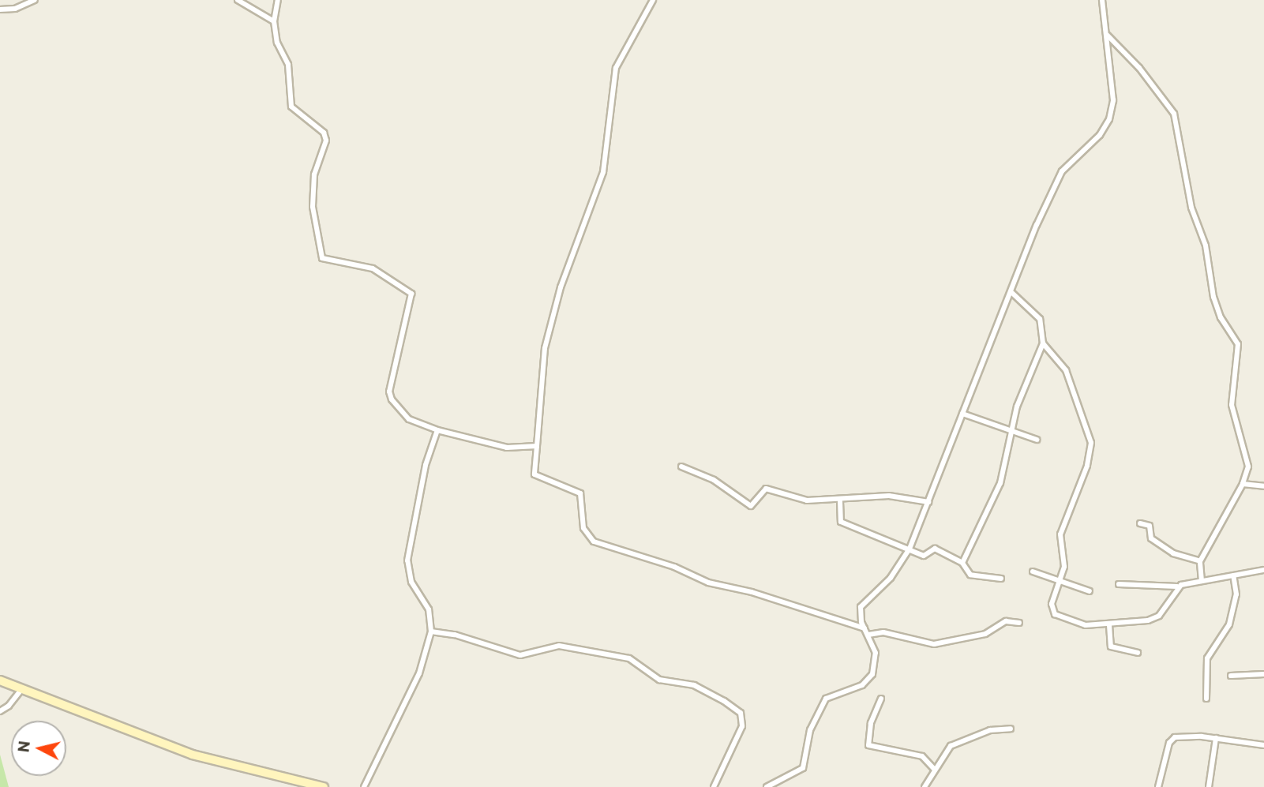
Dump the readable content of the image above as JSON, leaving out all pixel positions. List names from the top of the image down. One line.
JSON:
{"north":"left"}
